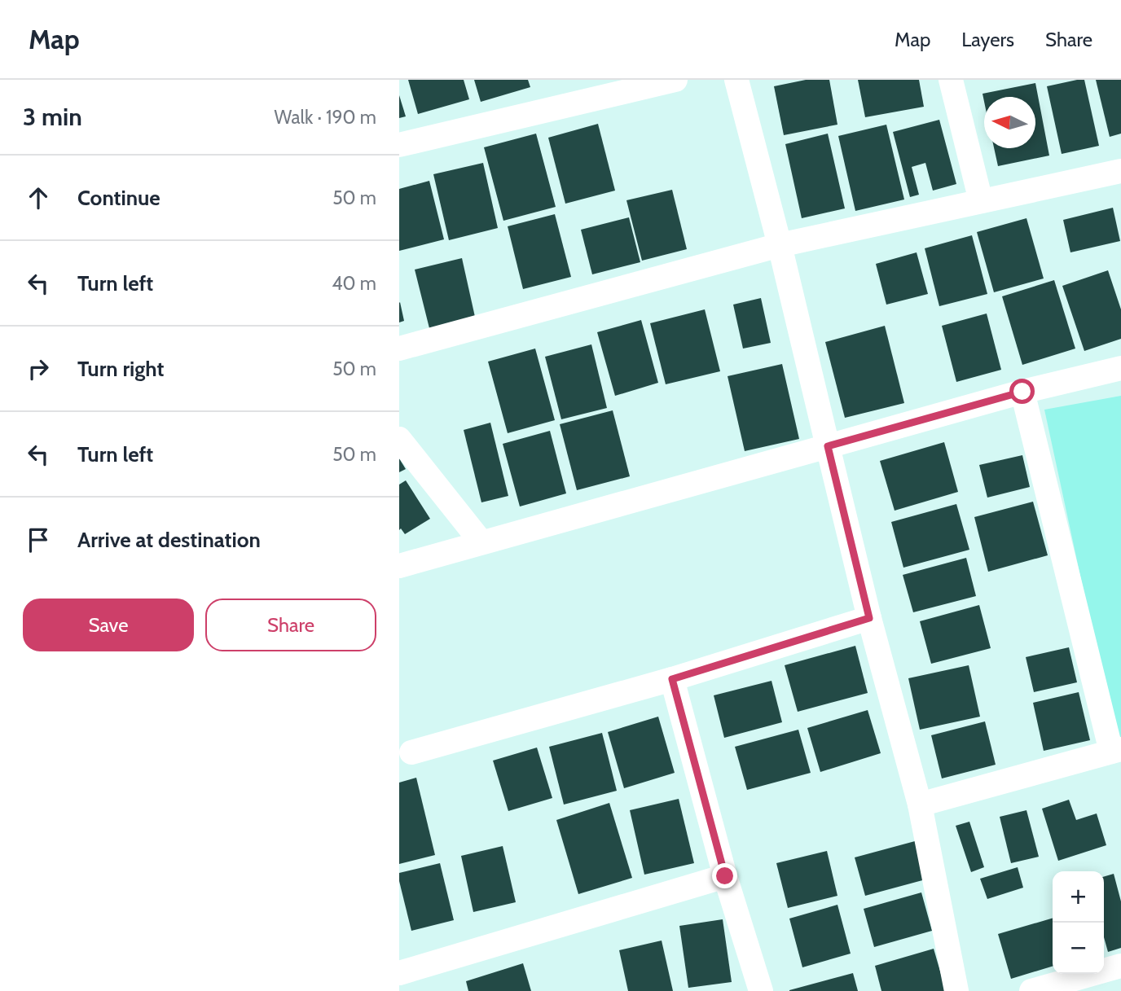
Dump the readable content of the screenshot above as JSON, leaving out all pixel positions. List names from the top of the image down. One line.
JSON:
{"north":"left","page":{"header":"Map","nav":["Map","Layers","Share"],"heading":["3 min","Walk · 190 m"],"list":[["Continue","50 m"],["Turn left","40 m"],["Turn right","50 m"],["Turn left","50 m"],"Arrive at destination"],"buttons":["Save","Share"],"map_buttons":["+","−"]}}
